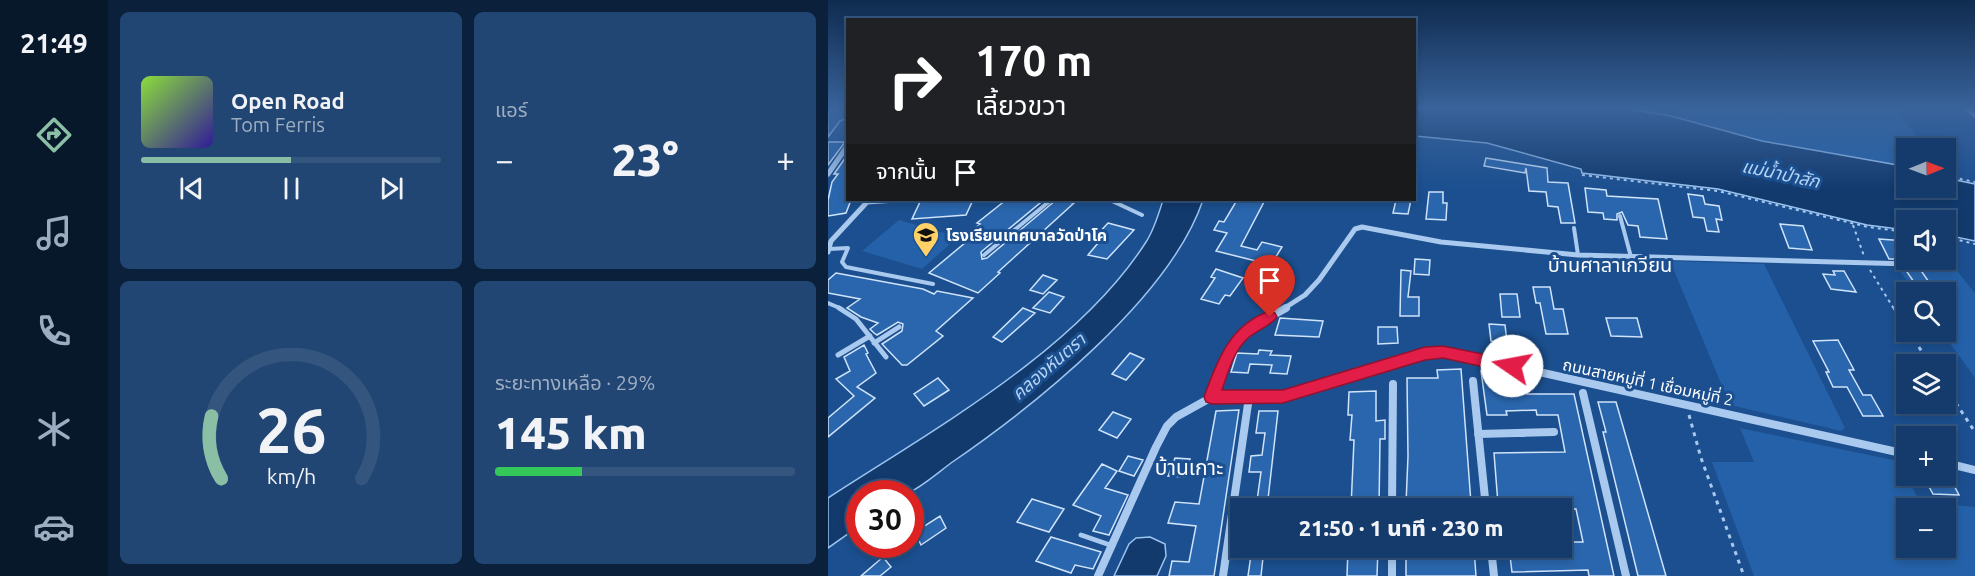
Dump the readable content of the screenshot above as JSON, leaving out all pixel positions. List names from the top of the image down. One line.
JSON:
{"streets":{"street":["ถนนสายหมู่ที่ 1 เชื่อมหมู่ที่ 2"]},"districts":["บ้านศาลาเกวียน","บ้านเกาะ"],"water":["แม่น้ำป่าสัก","คลองหันตรา"],"places":{"school or university":["โรงเรียนเทศบาลวัดป่าโค"]},"north":"right","page":{"tabs":"21:49","tile":["แอร์",["ระยะทางเหลือ · 29%","145 km"]],"turn":["170 m","เลี้ยวขวา"],"song":["Open Road","Tom Ferris"],"heat":["−","23°","+"],"map_buttons":["+","−"],"then":"จากนั้น","limit":"30","trip":"21:50 · 1 นาที · 230 m","gauge":["26","km/h"]}}
